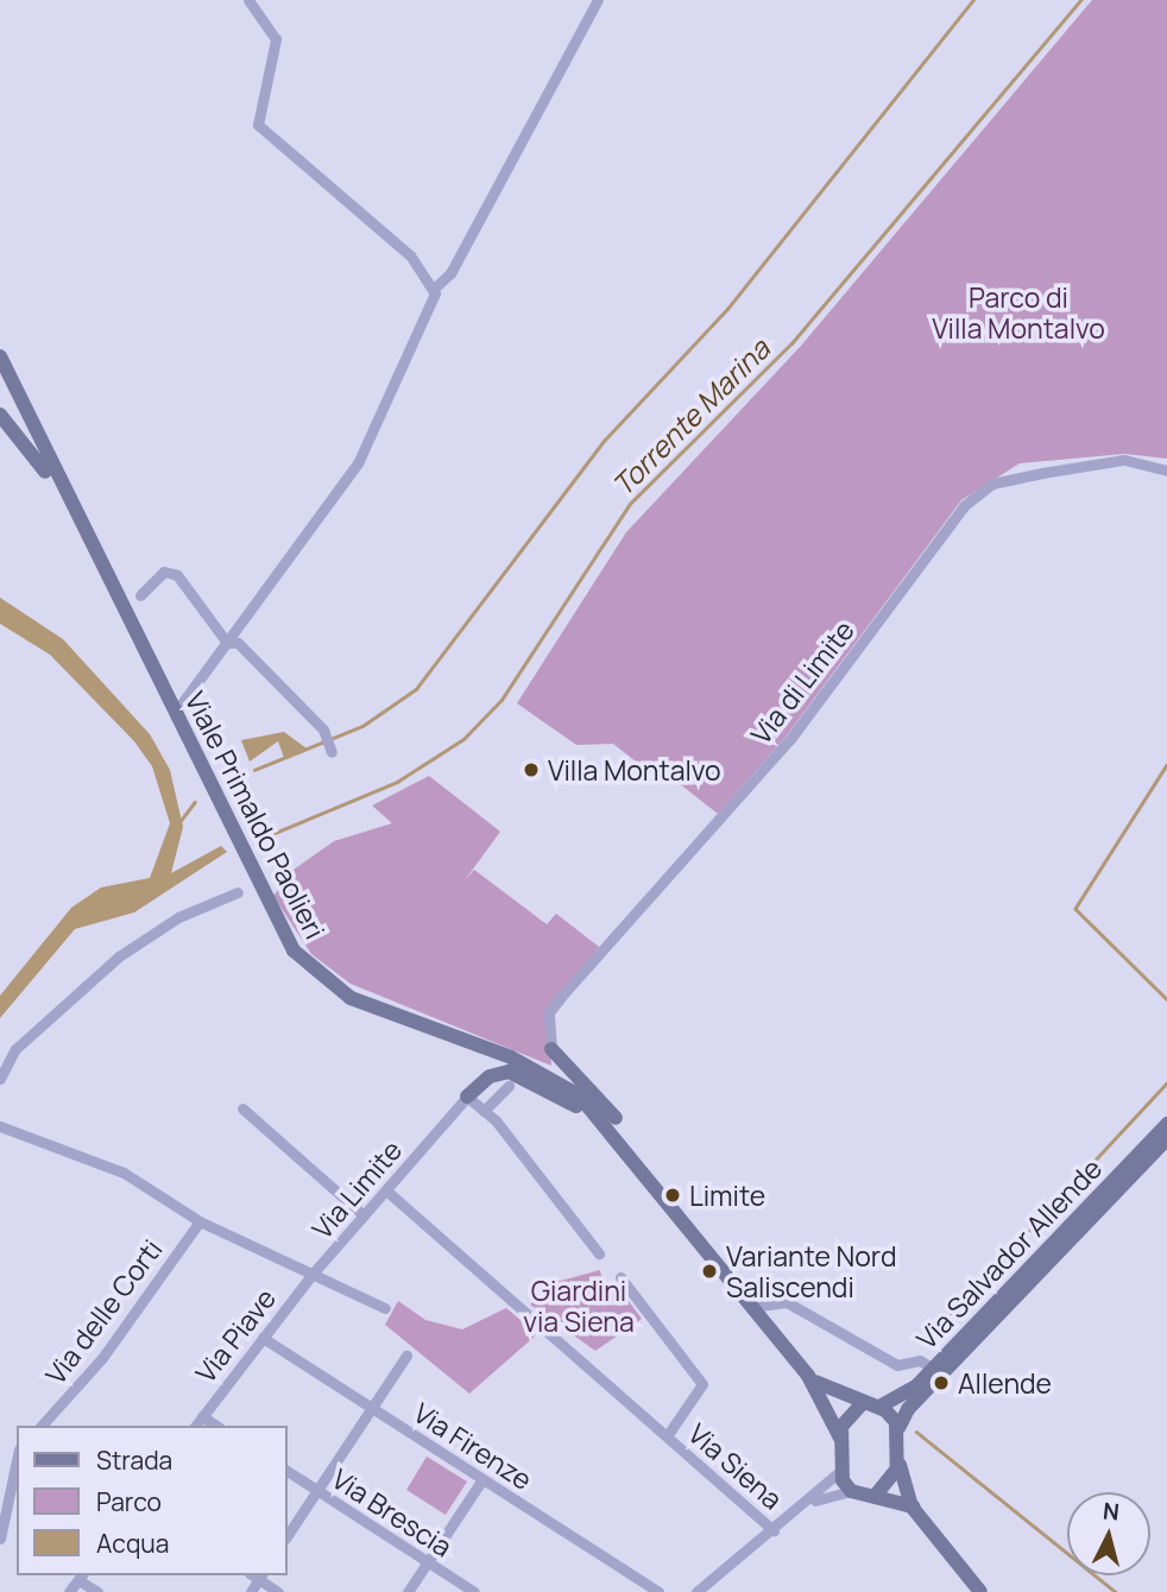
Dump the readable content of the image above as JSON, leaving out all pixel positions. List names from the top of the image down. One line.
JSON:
{"streets":{"main road":["Viale Primaldo Paolieri","Via Salvador Allende"],"street":["Via di Limite","Via Limite","Via delle Corti","Via Piave","Via Firenze","Via Siena","Via Brescia"]},"crossings":[["Viale Primaldo Paolieri","Via Salvador Allende"],["Via Limite","Via delle Corti"],["Via Limite","Via Piave"],["Via Limite","Via Siena"],["Via Piave","Via Firenze"]],"water":["Torrente Marina"],"parks":["Parco di Villa Montalvo","Giardini via Siena"],"places":["Villa Montalvo","Limite","Variante Nord Saliscendi","Allende"],"legend":["Strada","Parco","Acqua"],"north":"top"}
